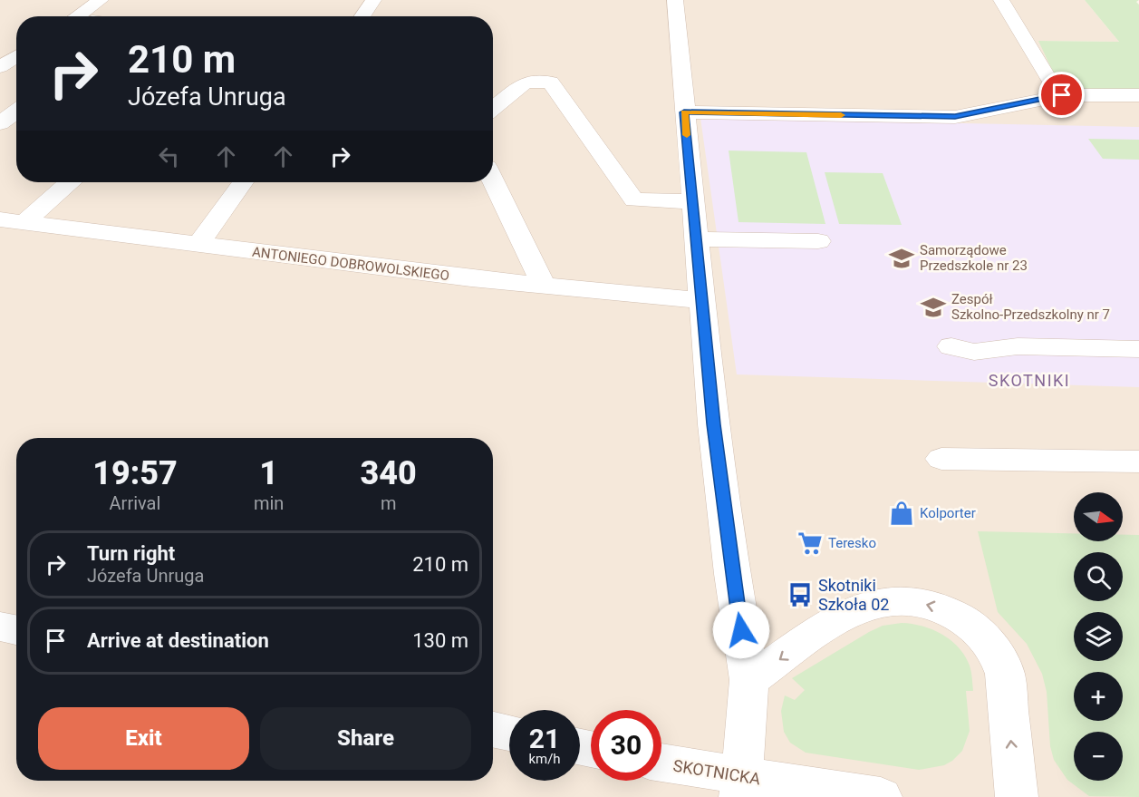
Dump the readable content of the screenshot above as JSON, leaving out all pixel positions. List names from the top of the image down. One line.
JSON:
{"streets":{"street":["ANTONIEGO DOBROWOLSKIEGO","SKOTNICKA"]},"districts":["SKOTNIKI"],"places":{"school or university":["Samorządowe Przedszkole nr 23","Zespół Szkolno-Przedszkolny nr 7"],"shop":["Kolporter"],"supermarket":["Teresko"],"bus stop":["Skotniki Szkoła 02"]},"north":"right","page":{"turn":["210 m","Józefa Unruga"],"eta":["19:57","Arrival","1","min","340","m"],"map_buttons":["+","−"],"list":[{"name":"Turn right","note":"Józefa Unruga","value":"210 m"},{"name":"Arrive at destination","value":"130 m"}],"buttons":["Exit","Share"],"speed":"21 km/h","limit":"30"}}
